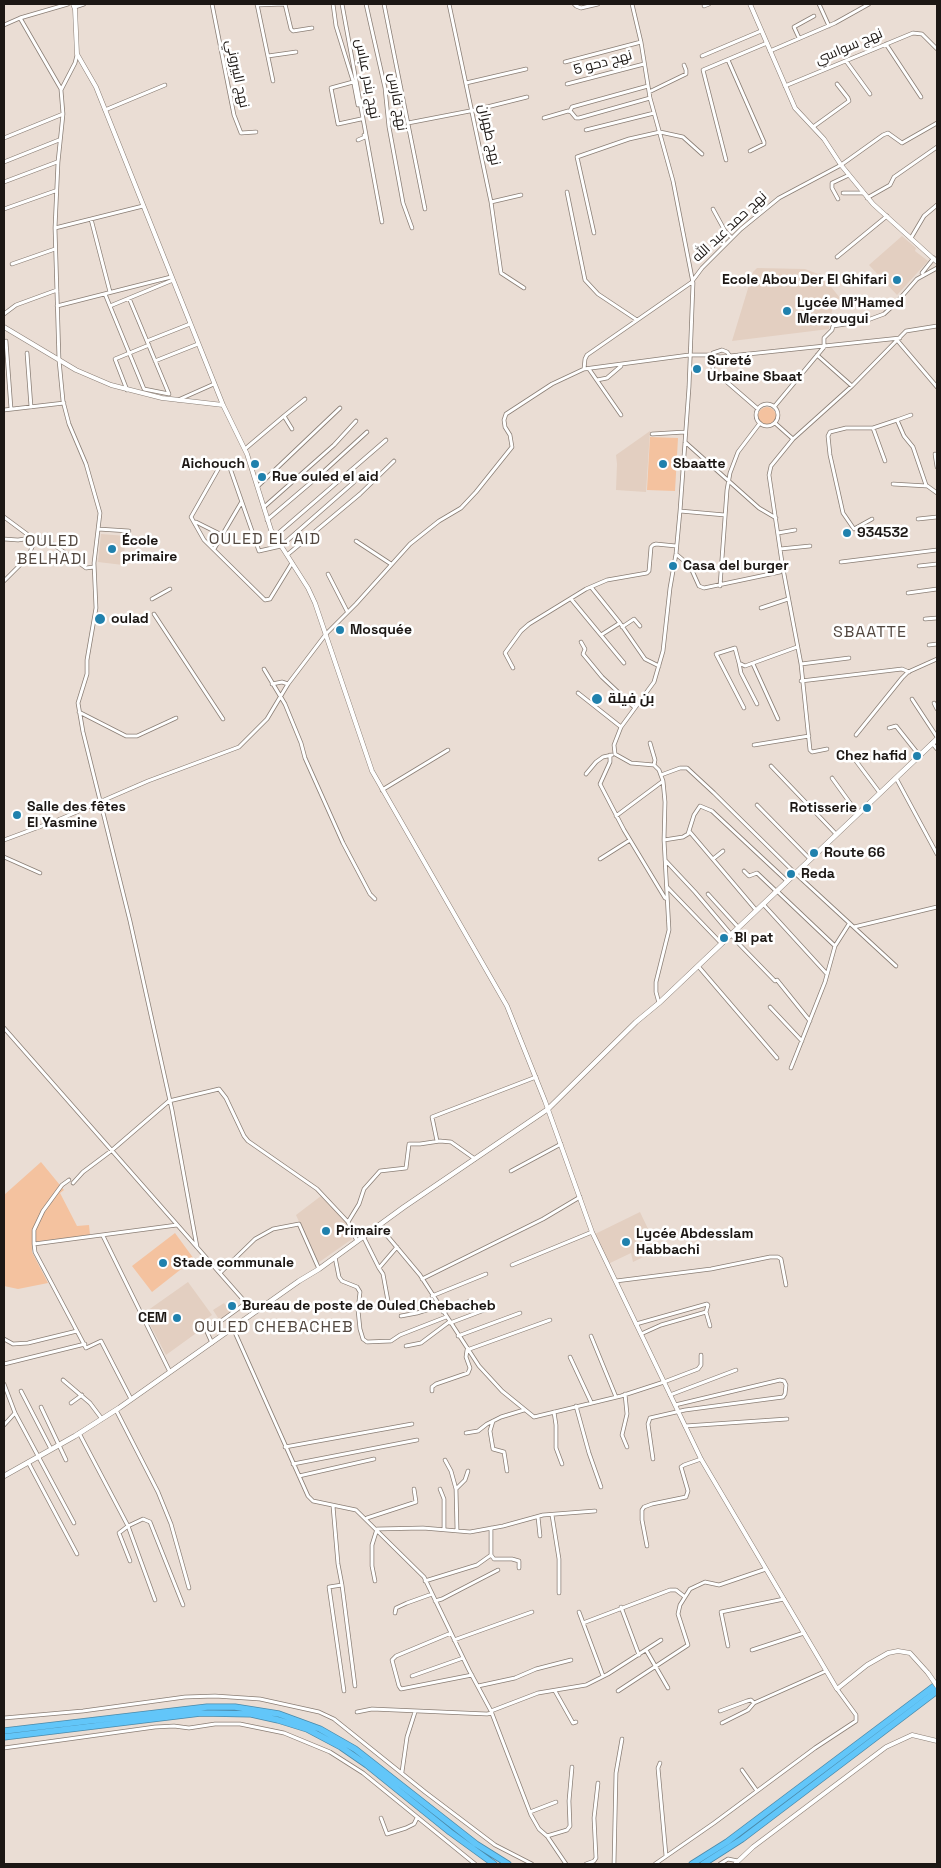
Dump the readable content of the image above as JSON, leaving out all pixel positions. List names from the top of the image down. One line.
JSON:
{"streets":{"street":["نهج سواسي","نهج دحو 5","نهج البيروني","نهج بندر عباس","نهج فارس","نهج طهران","نهج حمد عبد الله"]},"districts":["OULED EL AID","OULED BELHADI","SBAATTE","OULED CHEBACHEB"],"places":["Ecole Abou Der El Ghifari","Lycée M'Hamed Merzougui","Sureté Urbaine Sbaat","Aichouch","Sbaatte","Rue ouled el aid","934532","École primaire","Casa del burger","oulad","Mosquée","بن فيلة","Chez hafid","Rotisserie","Salle des fêtes El Yasmine","Route 66","Reda","Bl pat","Primaire","Lycée Abdesslam Habbachi","Stade communale","Bureau de poste de Ouled Chebacheb","CEM"]}
